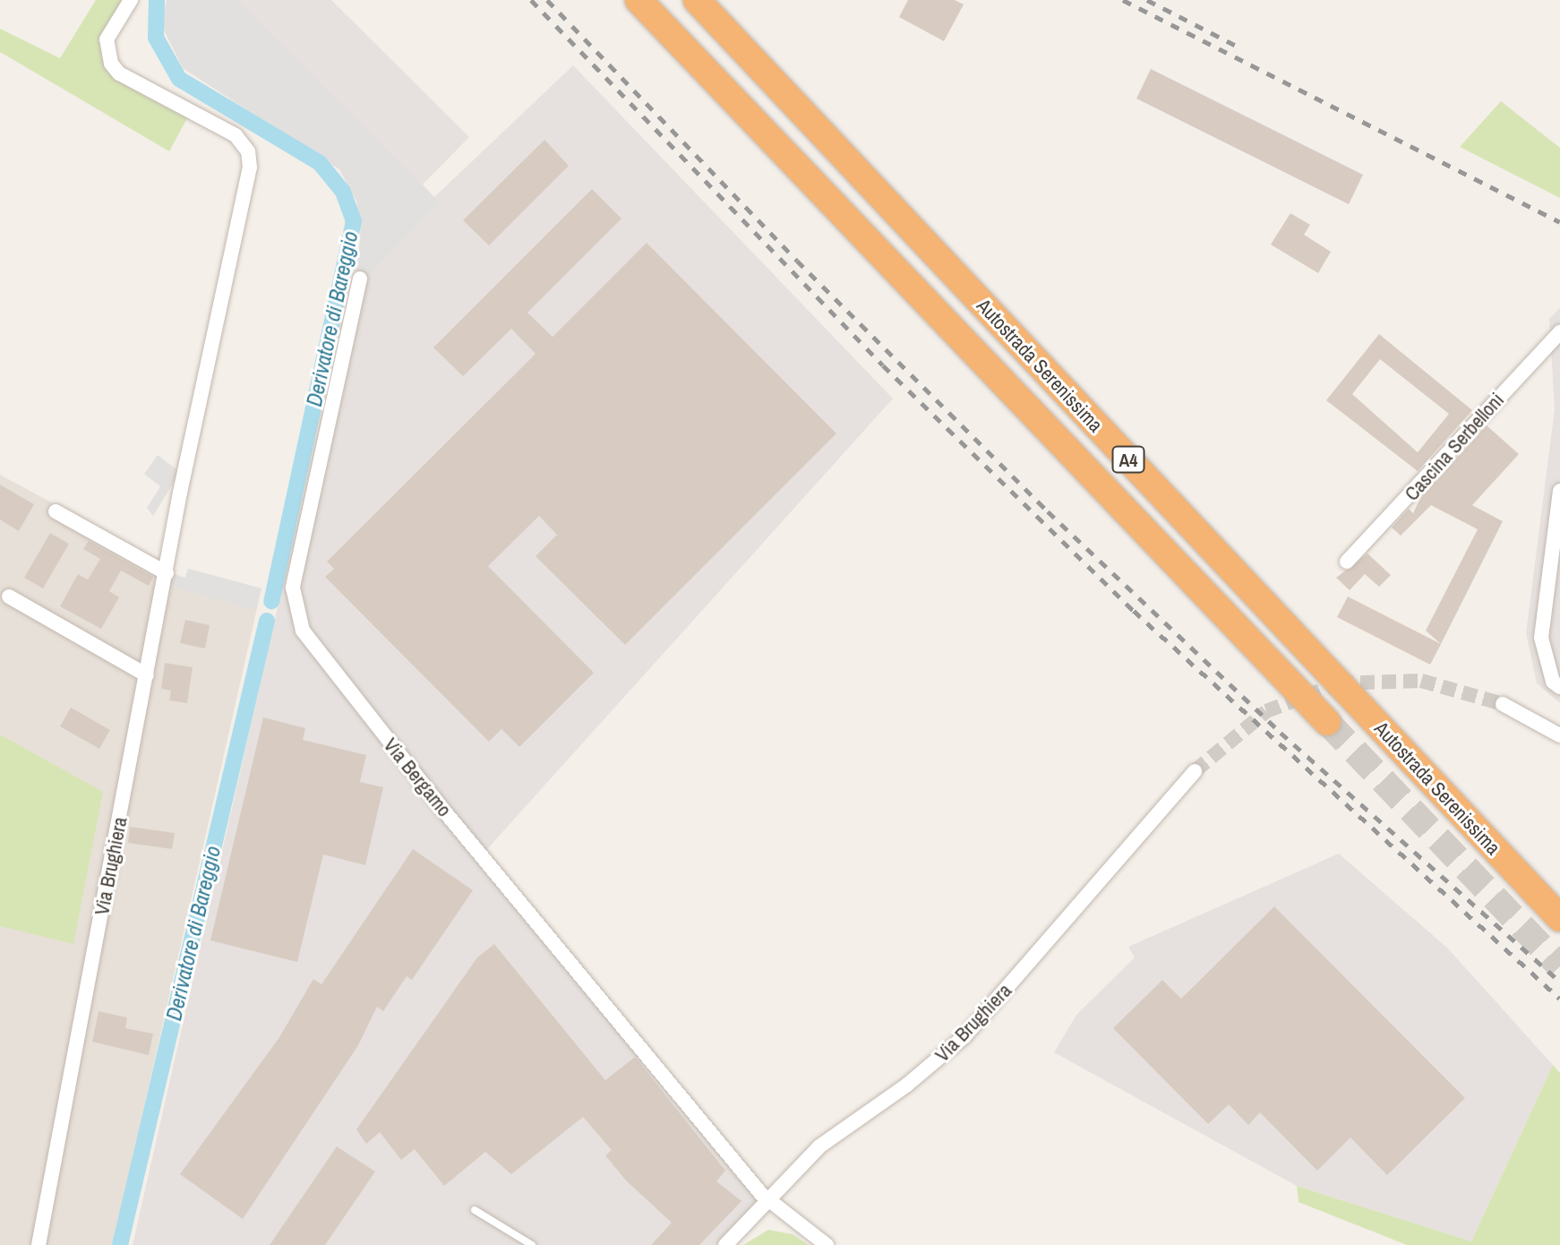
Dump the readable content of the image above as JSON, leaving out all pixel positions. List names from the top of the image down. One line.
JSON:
{"streets":{"highway":["Autostrada Serenissima","A4"],"street":["Cascina Serbelloni","Via Bergamo","Via Brughiera"]},"crossings":[["Via Bergamo","Via Brughiera"]],"water":["Derivatore di Bareggio"]}
